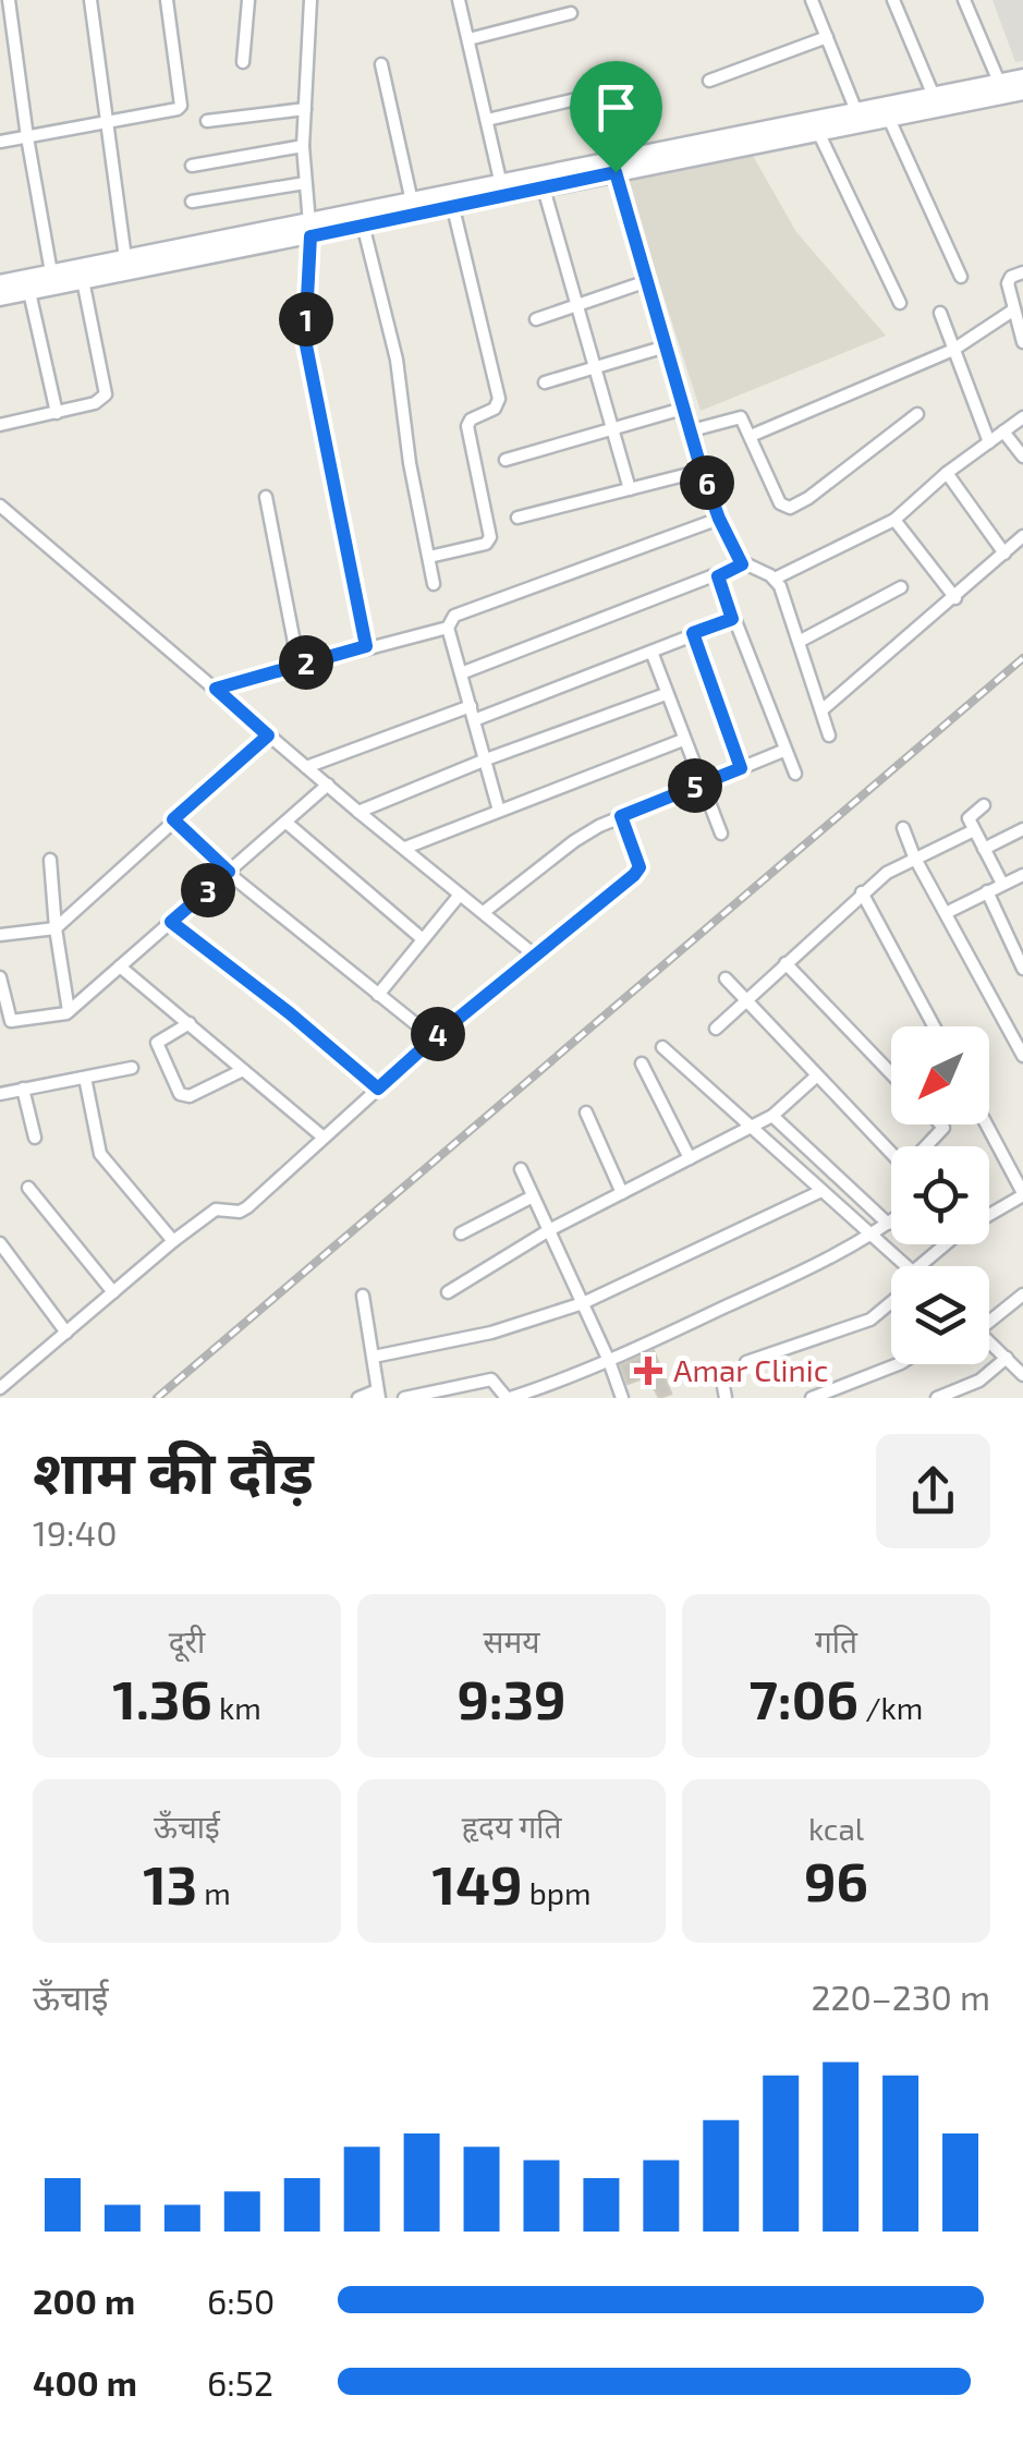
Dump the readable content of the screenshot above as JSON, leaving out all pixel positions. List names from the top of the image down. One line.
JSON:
{"places":{"health":["Amar Clinic"]},"north":"bottom left","page":{"pins":["1","6","2","5","3","4"],"heading":["शाम की दौड़","19:40"],"stats":[["दूरी","1.36 km"],["समय","9:39"],["गति","7:06 /km"],["ऊँचाई","13 m"],["हृदय गति","149 bpm"],["kcal","96"]],"chart":["ऊँचाई","220–230 m"],"list":[{"name":"200 m","note":"6:50"},{"name":"400 m","note":"6:52"}]}}
